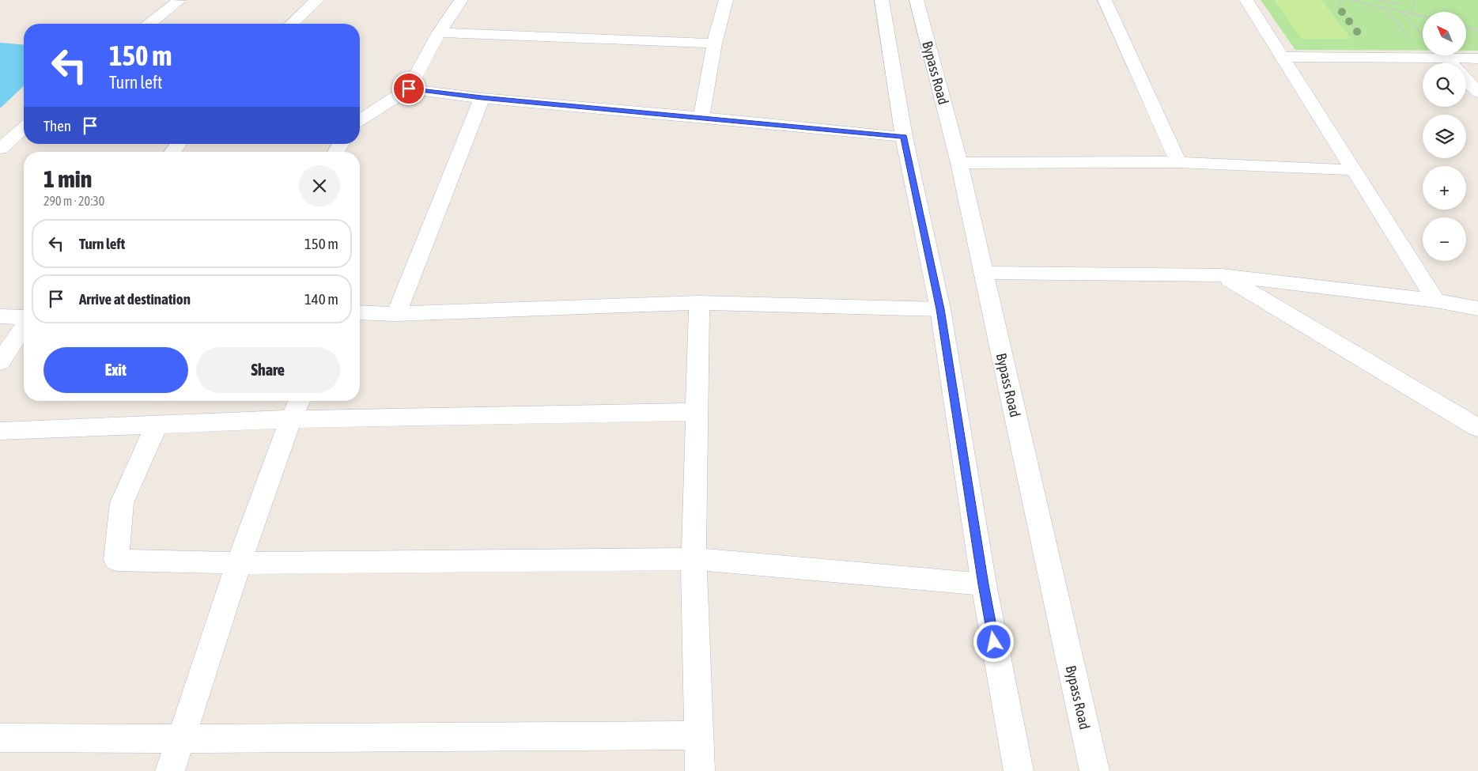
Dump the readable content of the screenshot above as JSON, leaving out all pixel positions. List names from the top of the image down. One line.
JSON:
{"streets":{"street":["Bypass Road"]},"north":"top left","page":{"map_buttons":["+","−"],"turn":["150 m","Turn left"],"then":"Then","heading":["1 min","290 m · 20:30"],"list":[{"name":"Turn left","value":"150 m"},{"name":"Arrive at destination","value":"140 m"}],"buttons":["Exit","Share"]}}
